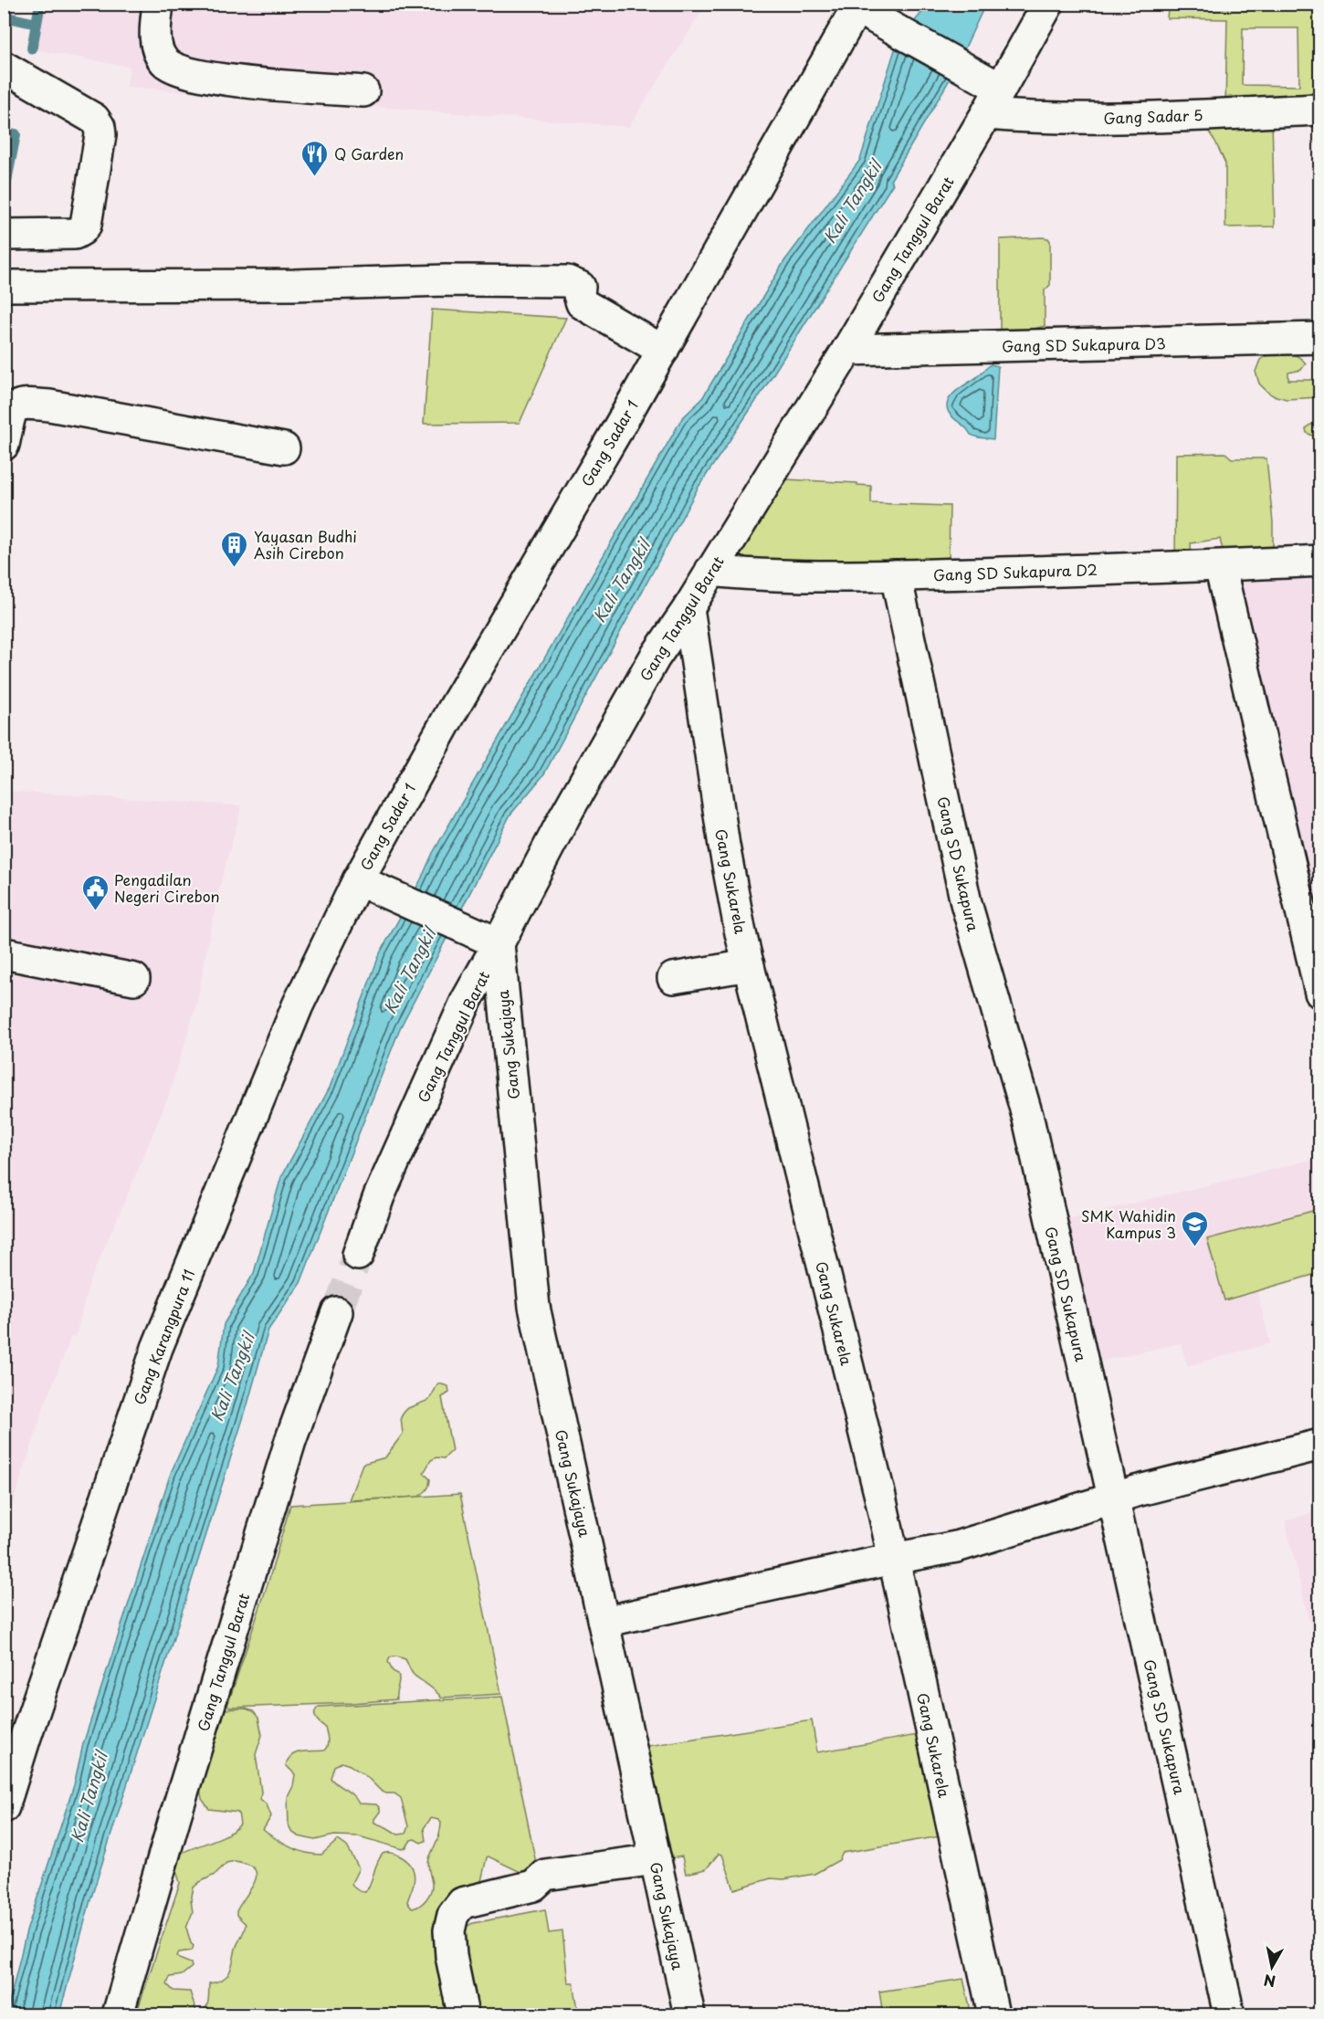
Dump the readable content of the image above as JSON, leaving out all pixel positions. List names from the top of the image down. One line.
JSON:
{"streets":{"street":["Gang Sadar 5","Gang Tanggul Barat","Gang SD Sukapura D3","Gang Sadar 1","Gang SD Sukapura D2","Gang SD Sukapura","Gang Sukarela","Gang Sukajaya","Gang Karangpura 11"]},"crossings":[["Gang Sadar 5","Gang Tanggul Barat"],["Gang Tanggul Barat","Gang SD Sukapura D3"],["Gang Tanggul Barat","Gang SD Sukapura D2"],["Gang Tanggul Barat","Gang Sukarela"],["Gang Tanggul Barat","Gang Sukajaya"],["Gang Sadar 1","Gang Karangpura 11"],["Gang SD Sukapura D2","Gang SD Sukapura"]],"water":["Kali Tangkil"],"places":{"restaurant":["Q Garden"],"building":["Yayasan Budhi Asih Cirebon"],"public building":["Pengadilan Negeri Cirebon"],"school or university":["SMK Wahidin Kampus 3"]},"north":"bottom"}
